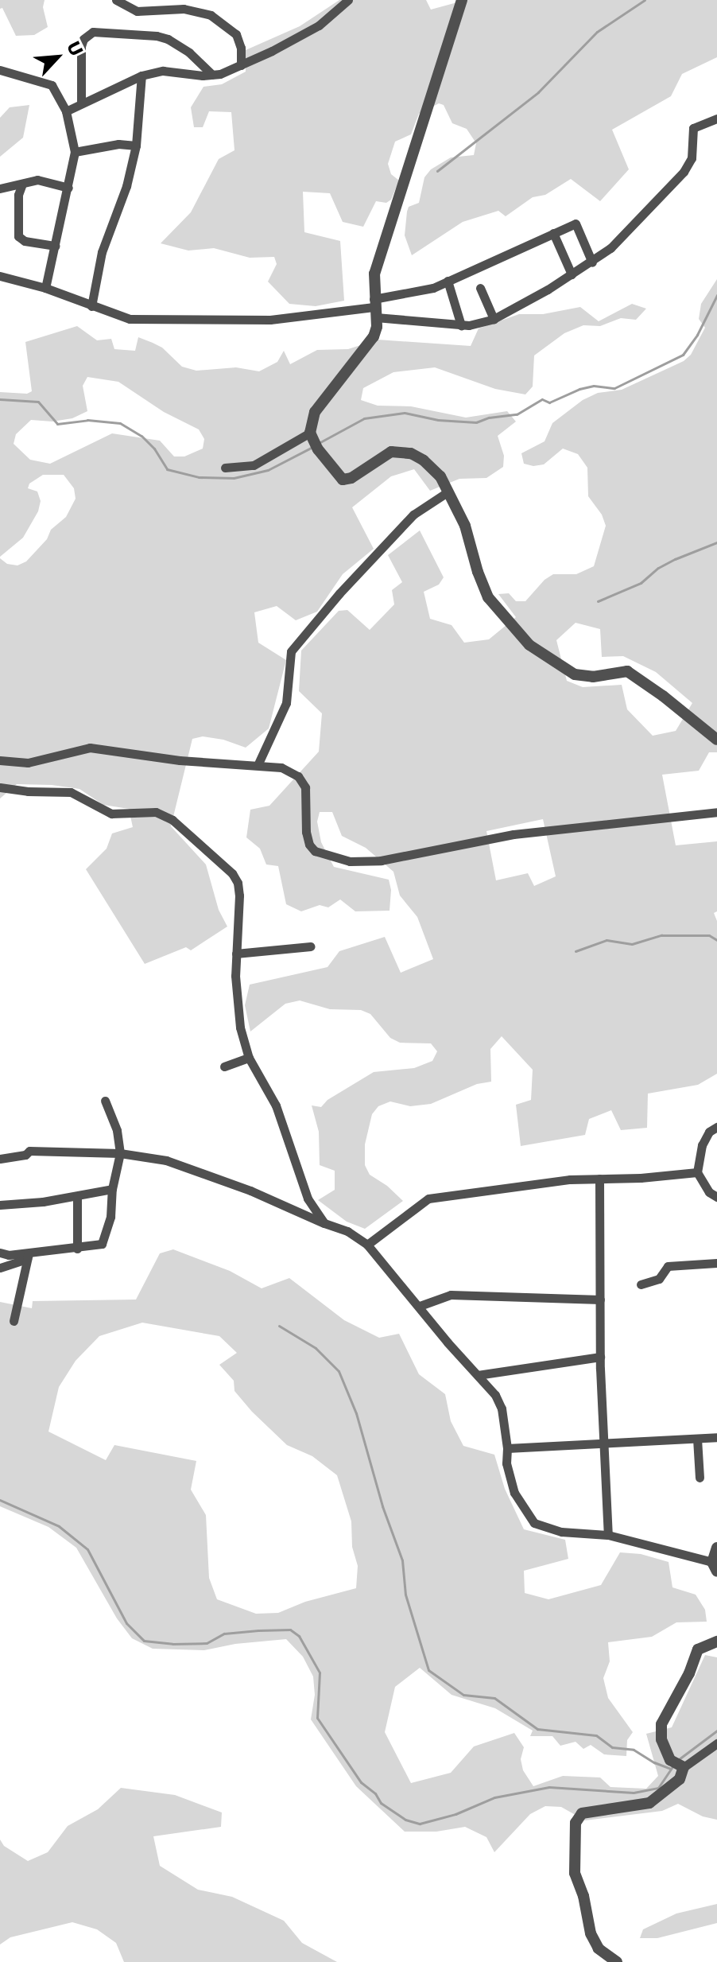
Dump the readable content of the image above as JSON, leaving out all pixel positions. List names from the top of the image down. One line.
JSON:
{"north":"top right"}
